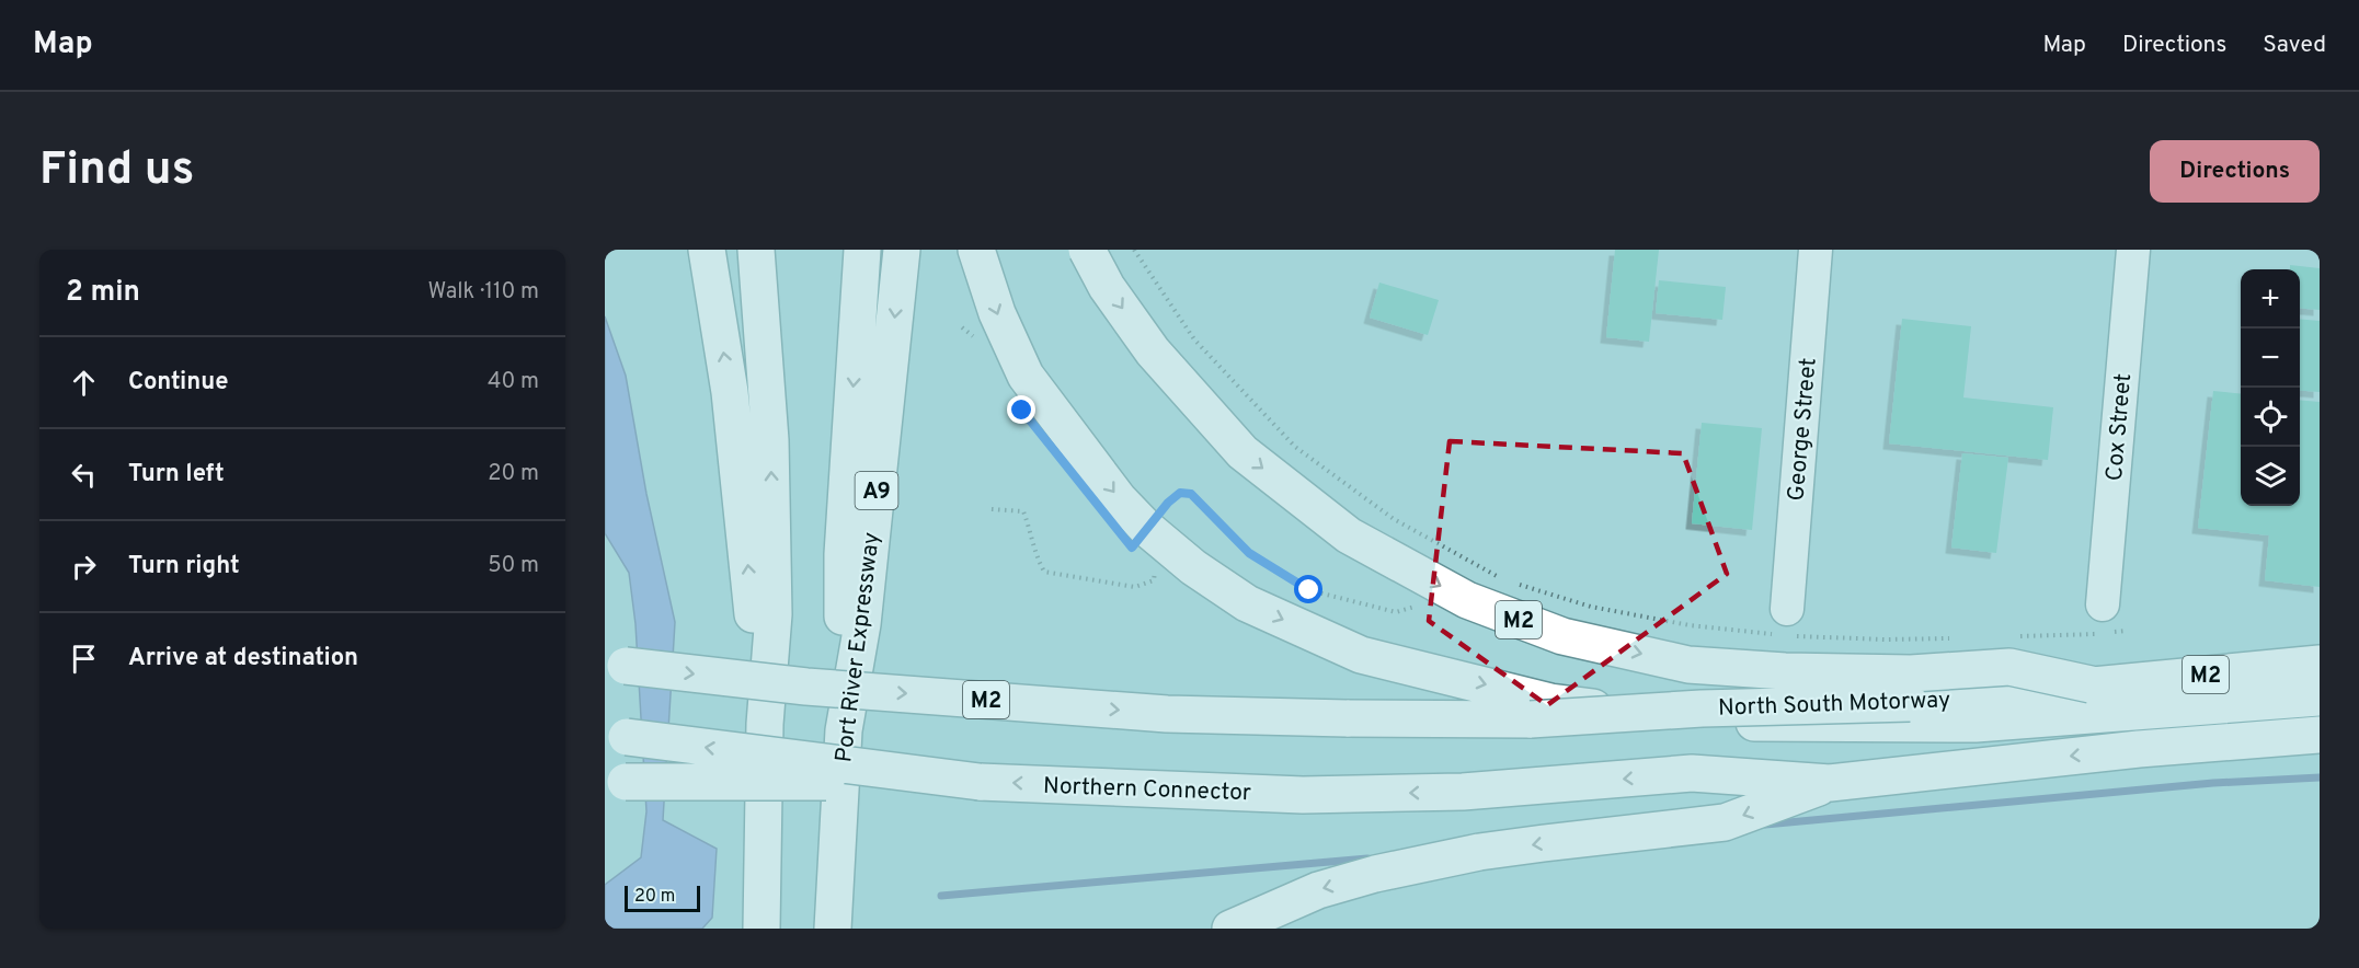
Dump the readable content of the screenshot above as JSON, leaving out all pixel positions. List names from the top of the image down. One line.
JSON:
{"streets":{"highway":["A9","M2","Port River Expressway","North South Motorway","Northern Connector"],"street":["Cox Street","George Street"]},"crossings":[["M2","North South Motorway"]],"scale_bar":"20 m","page":{"header":"Map","nav":["Map","Directions","Saved"],"buttons":"Directions","title":"Find us","heading":["2 min","Walk · 110 m"],"map_buttons":["+","−"],"list":[["Continue","40 m"],["Turn left","20 m"],["Turn right","50 m"],"Arrive at destination"],"scale":"20 m"}}
